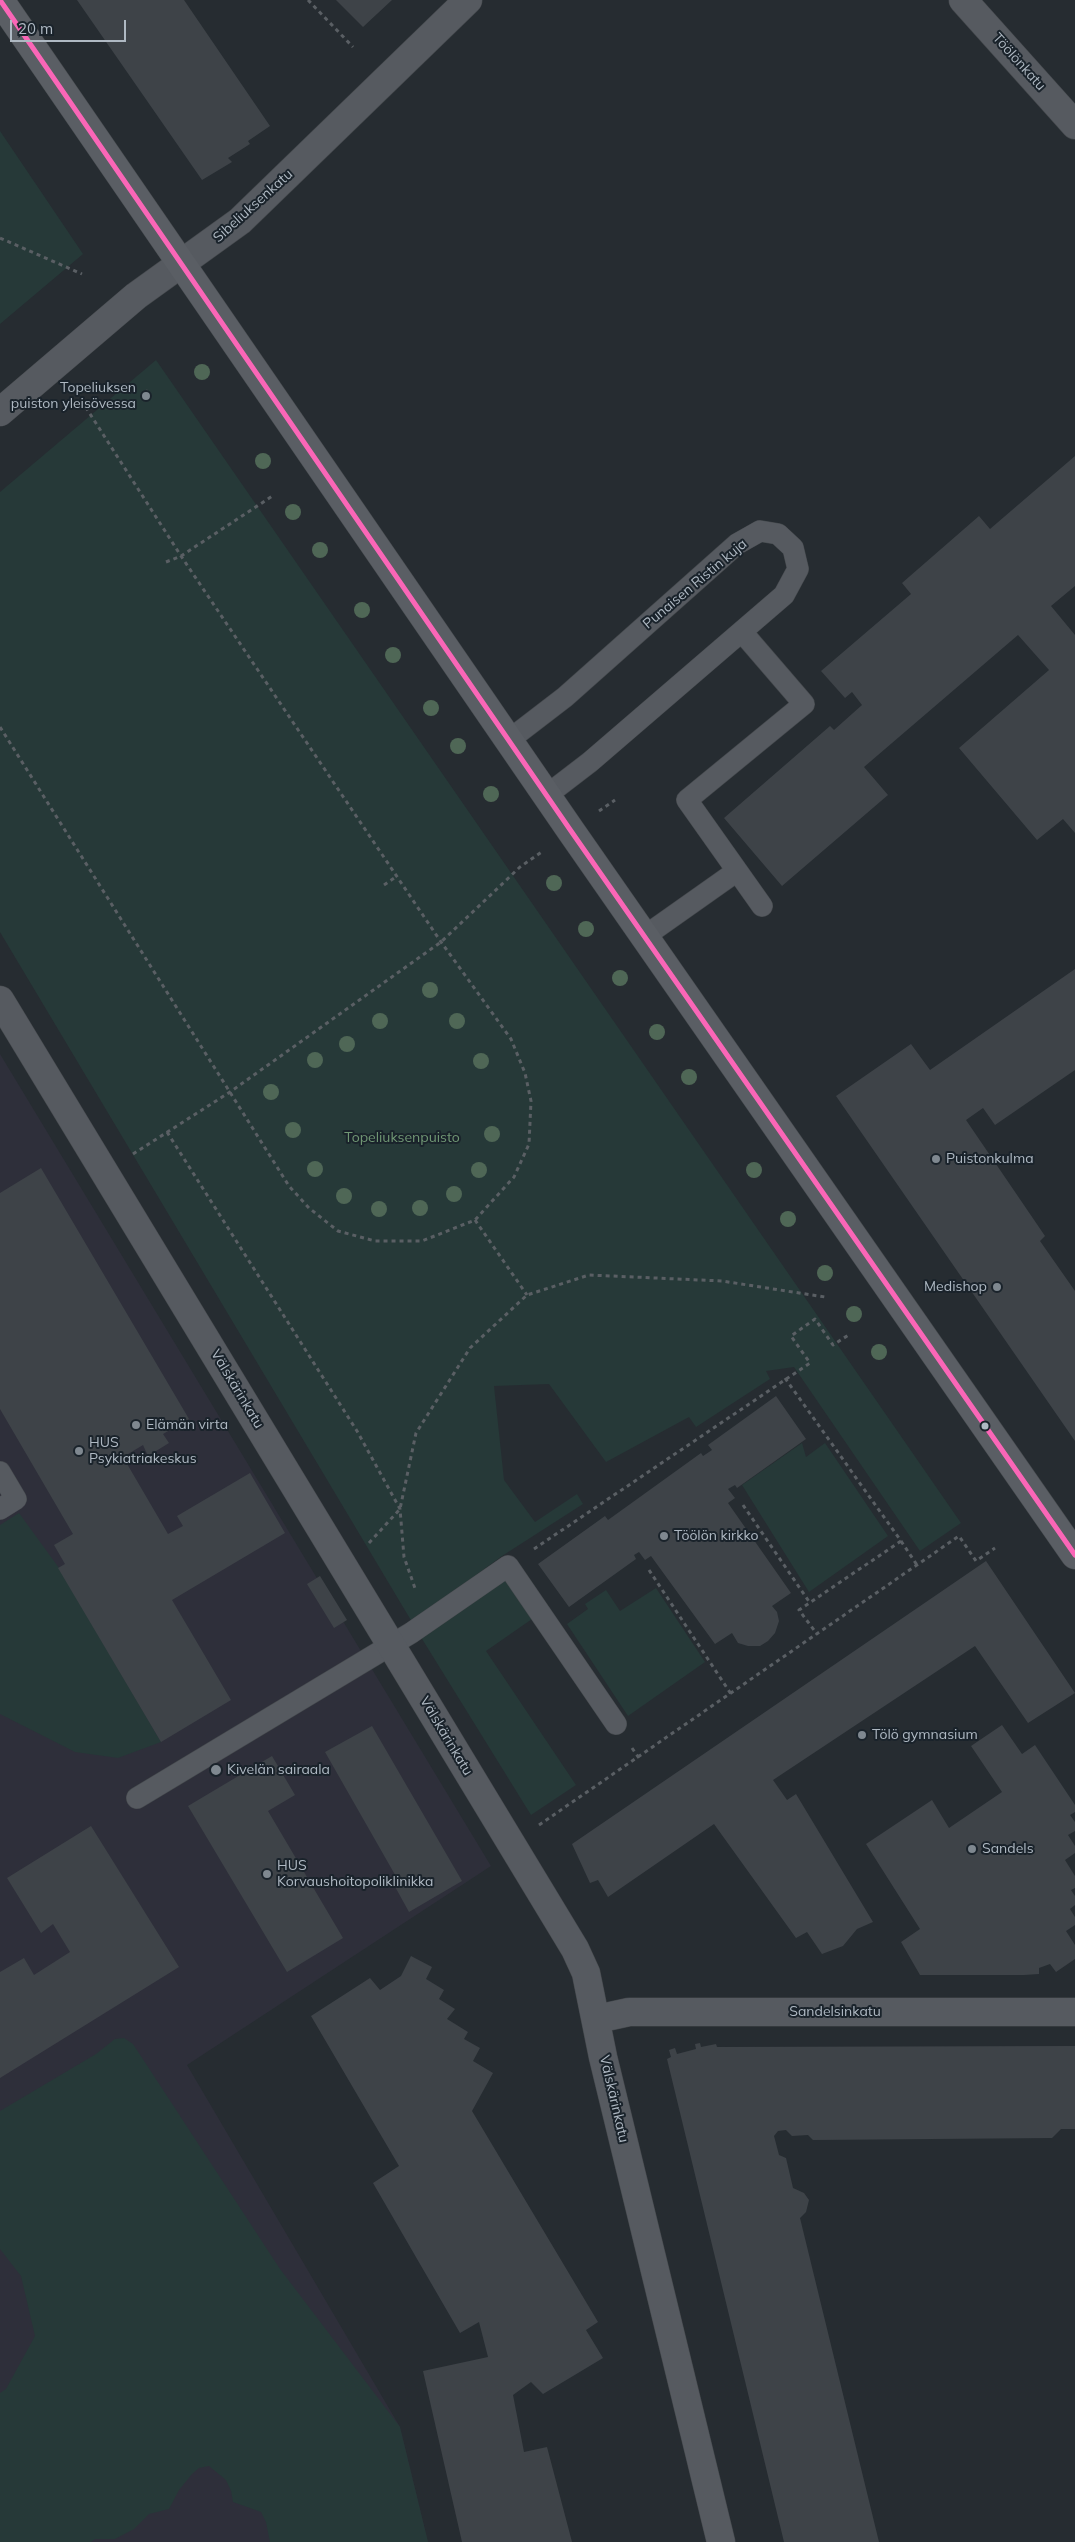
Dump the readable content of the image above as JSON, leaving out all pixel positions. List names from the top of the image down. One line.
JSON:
{"streets":{"street":["Töölönkatu","Sibeliuksenkatu","Välskärinkatu","Sandelsinkatu"],"lane":["Punaisen Ristin kuja"]},"crossings":[["Välskärinkatu","Sandelsinkatu"]],"parks":["Topeliuksenpuisto"],"places":["Topeliuksen puiston yleisövessa","Puistonkulma","Medishop","Elämän virta","HUS Psykiatriakeskus","Töölön kirkko","Tölö gymnasium","Kivelän sairaala","Sandels","HUS Korvaushoitopoliklinikka"],"scale_bar":"20 m"}
